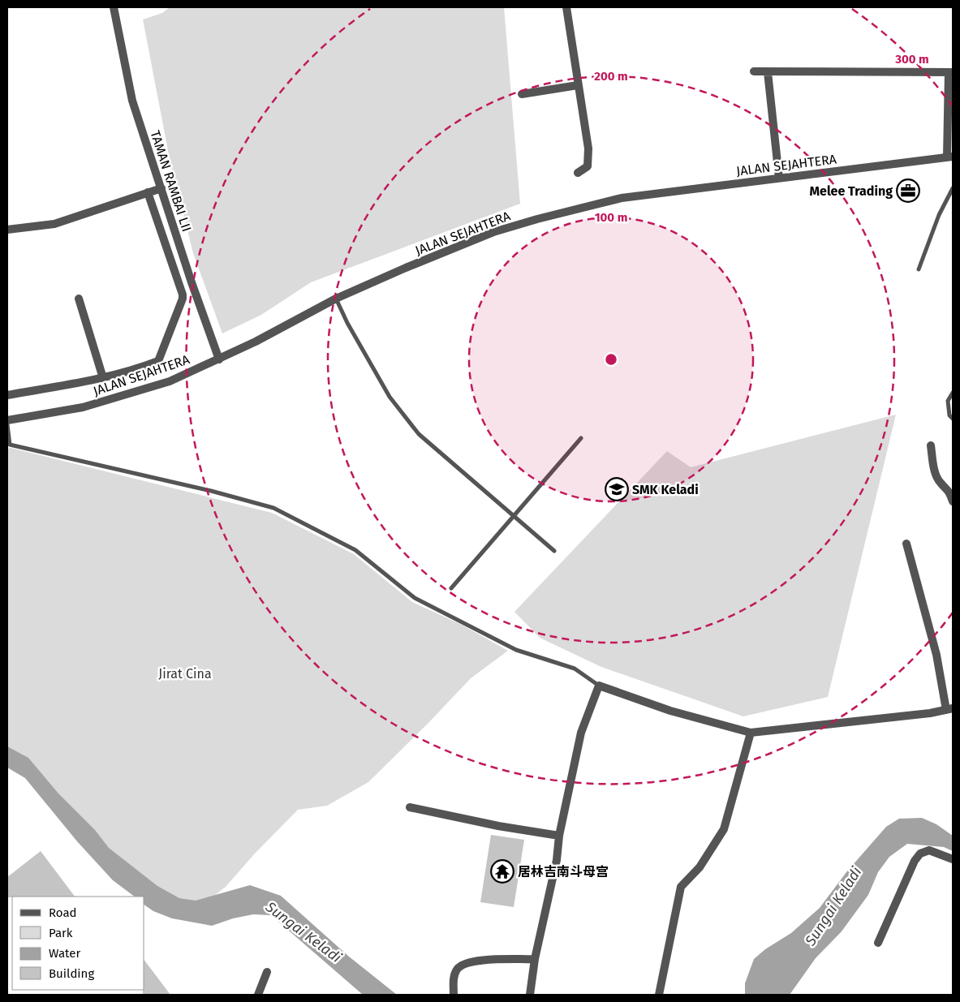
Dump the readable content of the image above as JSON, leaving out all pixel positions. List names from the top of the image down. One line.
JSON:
{"streets":{"street":["JALAN SEJAHTERA","TAMAN RAMBAI LII"]},"crossings":[["JALAN SEJAHTERA","TAMAN RAMBAI LII"]],"water":["Sungai Keladi"],"parks":["Jirat Cina"],"places":{"office":["Melee Trading"],"school or university":["SMK Keladi"],"temple":["居林吉南斗母宫"]},"legend":["Road","Park","Water","Building"],"rings":["300 m","200 m","100 m"]}
